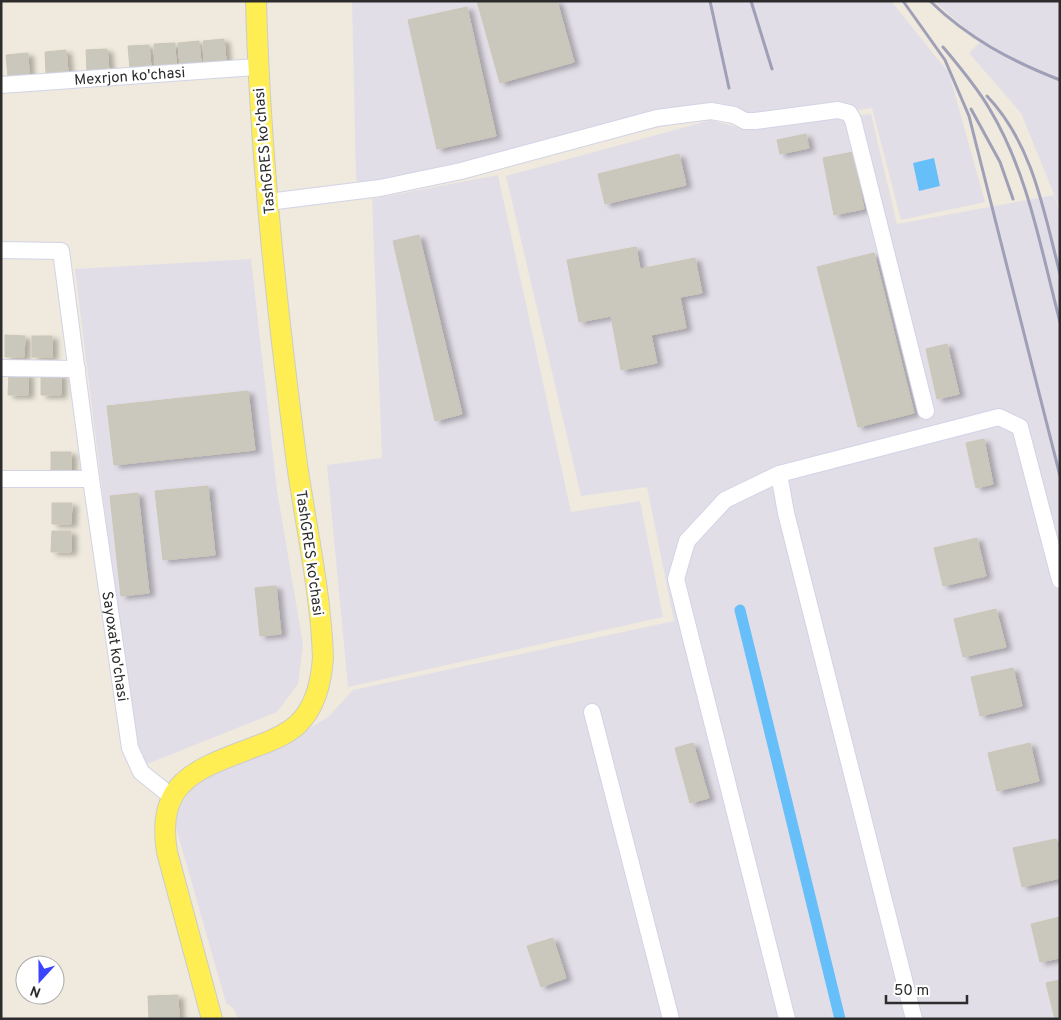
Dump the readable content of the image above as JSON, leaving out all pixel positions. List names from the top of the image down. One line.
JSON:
{"streets":{"main road":["TashGRES ko'chasi"],"street":["Mexrjon ko'chasi","Sayoxat ko'chasi"]},"crossings":[["Mexrjon ko'chasi","TashGRES ko'chasi"],["TashGRES ko'chasi","Sayoxat ko'chasi"]],"scale_bar":"50 m","north":"bottom"}
